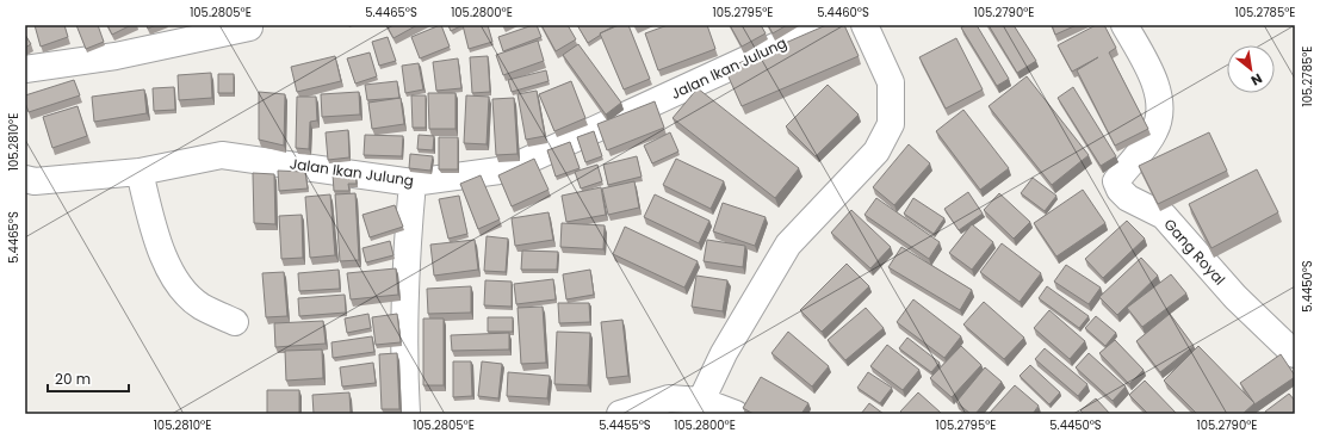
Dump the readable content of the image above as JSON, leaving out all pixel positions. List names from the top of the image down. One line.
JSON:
{"streets":{"street":["Jalan Ikan Julung","Gang Royal"]},"scale_bar":"20 m","north":"bottom right","coordinates":["105.2805°E","5.4465°S","105.2800°E","105.2795°E","5.4460°S","105.2790°E","105.2785°E","105.2810°E","5.4450°S","5.4455°S"]}
